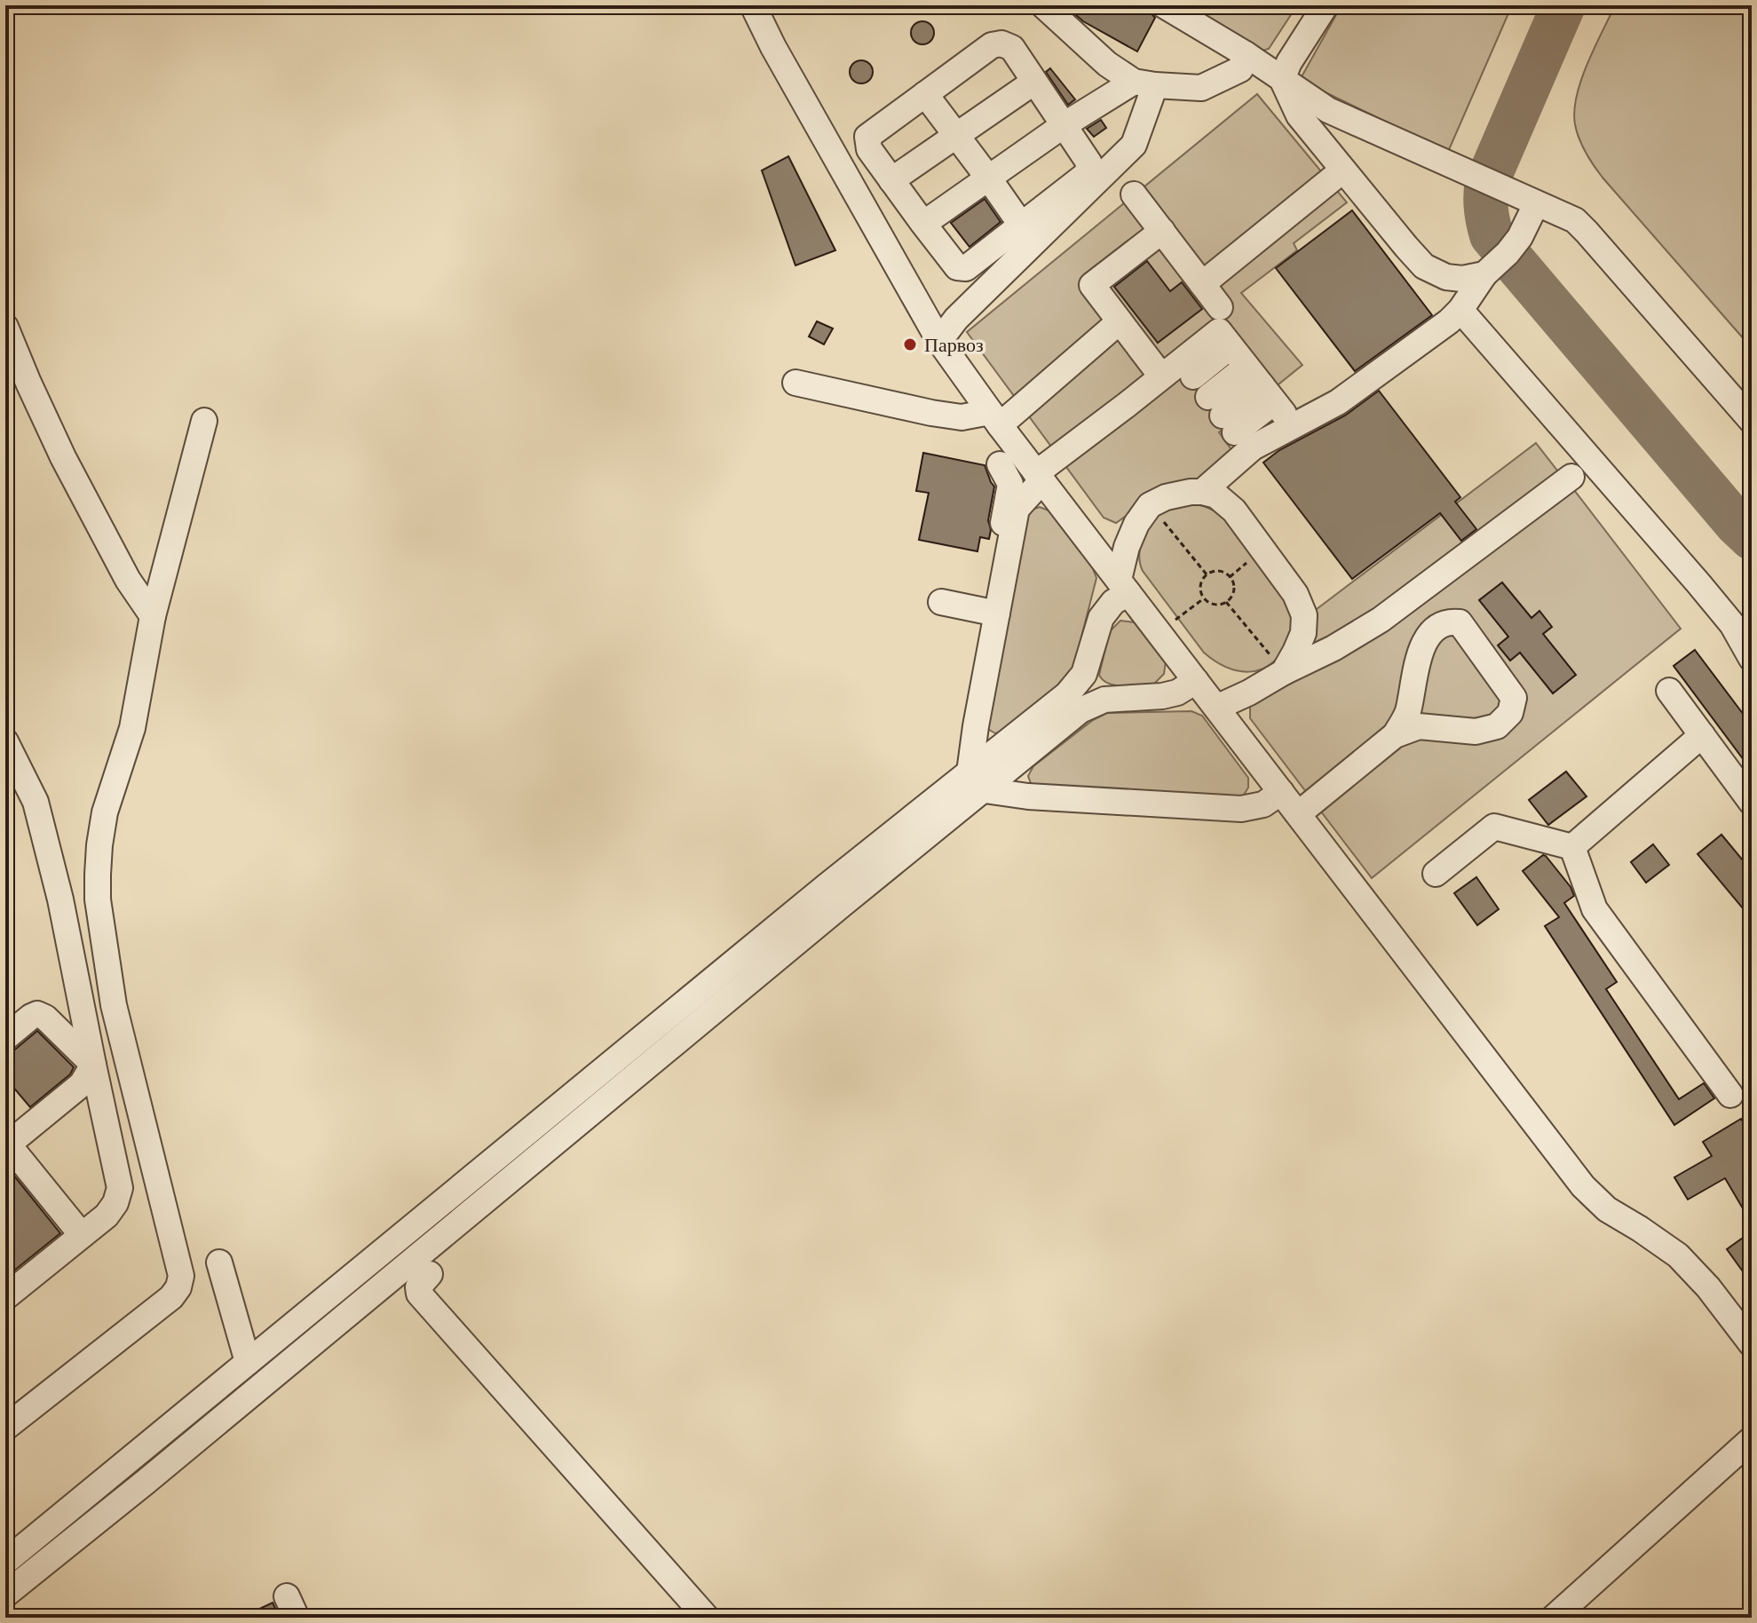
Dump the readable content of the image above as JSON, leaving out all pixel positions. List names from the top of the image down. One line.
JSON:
{"places":["Парвоз"]}
